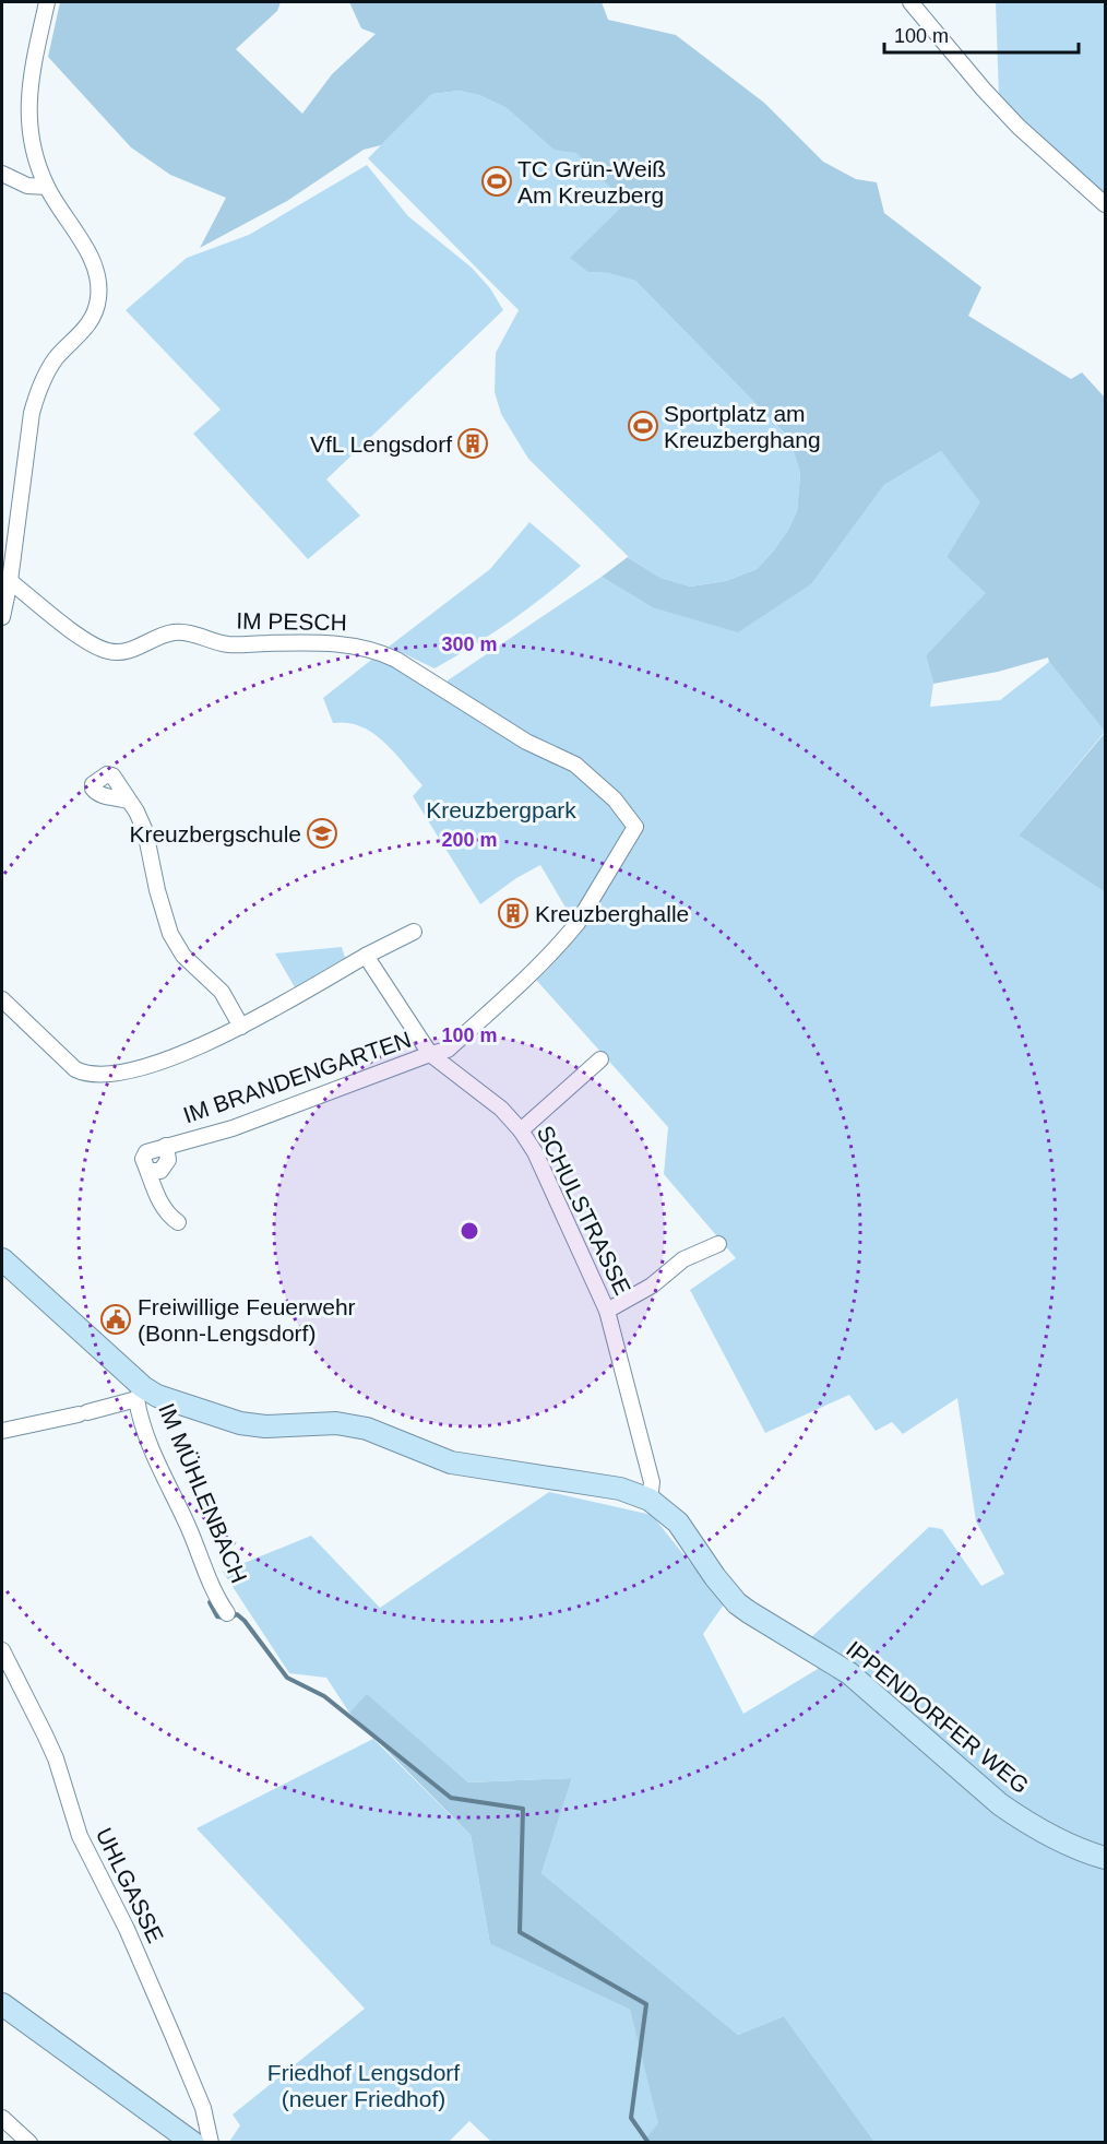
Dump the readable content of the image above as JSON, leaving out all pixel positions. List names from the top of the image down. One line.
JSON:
{"streets":{"street":["IM PESCH","IM BRANDENGARTEN","SCHULSTRASSE","IM MÜHLENBACH","IPPENDORFER WEG","UHLGASSE"]},"crossings":[["IM PESCH","IM BRANDENGARTEN"],["IM BRANDENGARTEN","SCHULSTRASSE"],["SCHULSTRASSE","IPPENDORFER WEG"],["IM MÜHLENBACH","IPPENDORFER WEG"]],"parks":["Kreuzbergpark","Friedhof Lengsdorf (neuer Friedhof)"],"places":{"sports":["TC Grün-Weiß Am Kreuzberg","Sportplatz am Kreuzberghang"],"building":["VfL Lengsdorf","Kreuzberghalle"],"school or university":["Kreuzbergschule"],"public building":["Freiwillige Feuerwehr (Bonn-Lengsdorf)"]},"scale_bar":"100 m","rings":["300 m","200 m","100 m"]}
